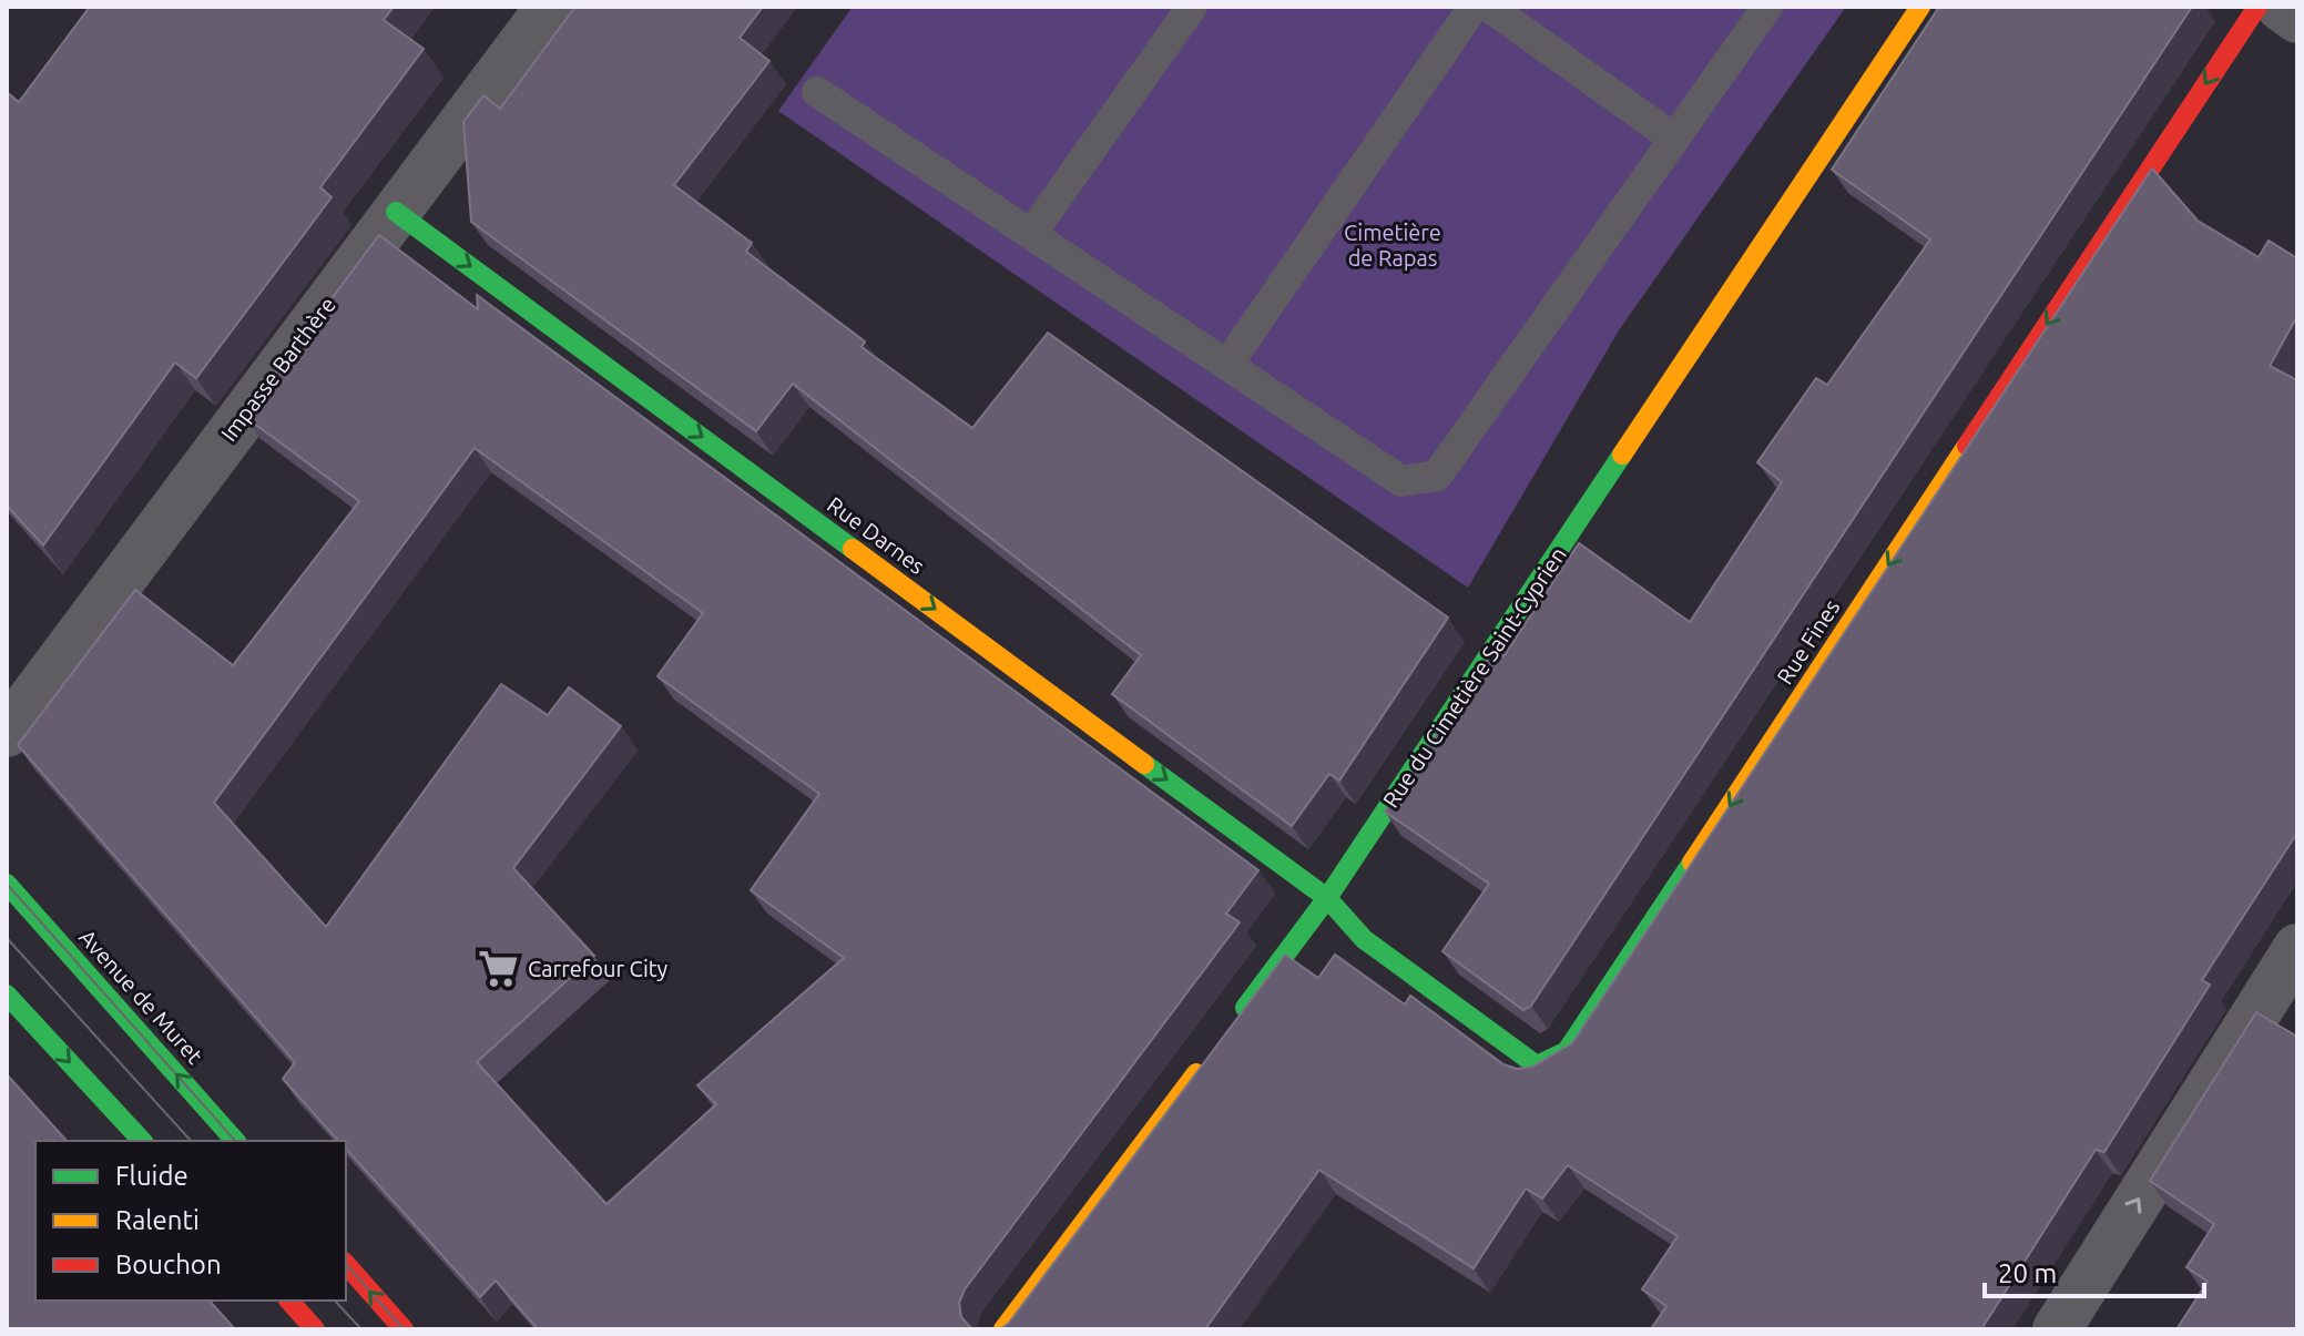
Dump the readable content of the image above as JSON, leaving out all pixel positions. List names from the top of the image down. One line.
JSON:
{"streets":{"street":["Impasse Barthère","Rue Darnes","Rue Fines","Rue du Cimetière Saint-Cyprien","Avenue de Muret"]},"crossings":[["Impasse Barthère","Rue Darnes"],["Rue Darnes","Rue Fines"],["Rue Darnes","Rue du Cimetière Saint-Cyprien"],["Rue Fines","Rue du Cimetière Saint-Cyprien"]],"one_way":["Rue Darnes","Rue Fines"],"parks":["Cimetière de Rapas"],"places":{"supermarket":["Carrefour City"]},"legend":["Fluide","Ralenti","Bouchon"],"scale_bar":"20 m"}
